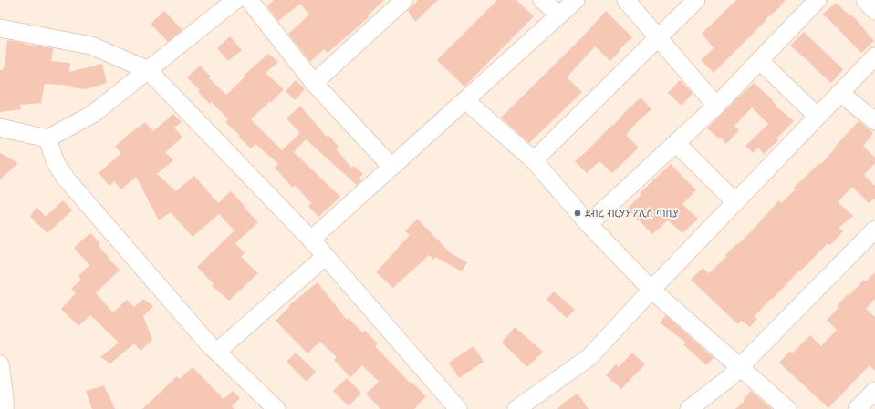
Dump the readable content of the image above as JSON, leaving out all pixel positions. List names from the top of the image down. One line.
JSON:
{"places":["ደብረ ብርሃን ፖሊስ ጣቢያ"]}
